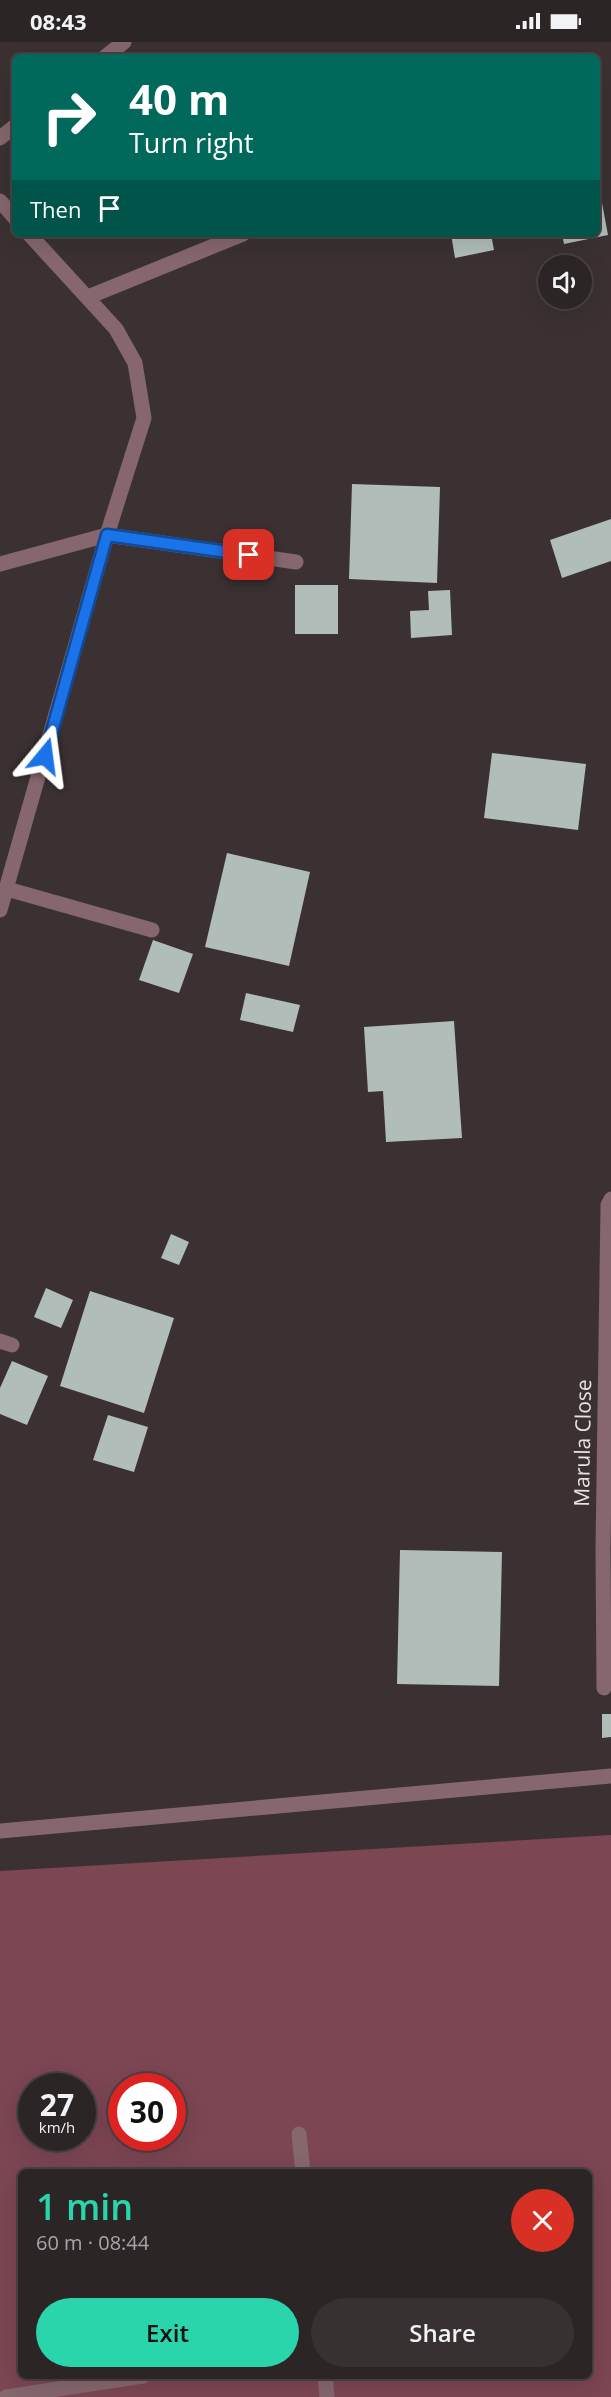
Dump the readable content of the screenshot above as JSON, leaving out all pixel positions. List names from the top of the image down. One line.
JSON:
{"streets":{"street":["Marula Close"]},"page":{"status":"08:43","turn":["40 m","Turn right"],"then":"Then","speed":"27 km/h","limit":"30","heading":["1 min","60 m · 08:44"],"buttons":["Exit","Share"]}}
